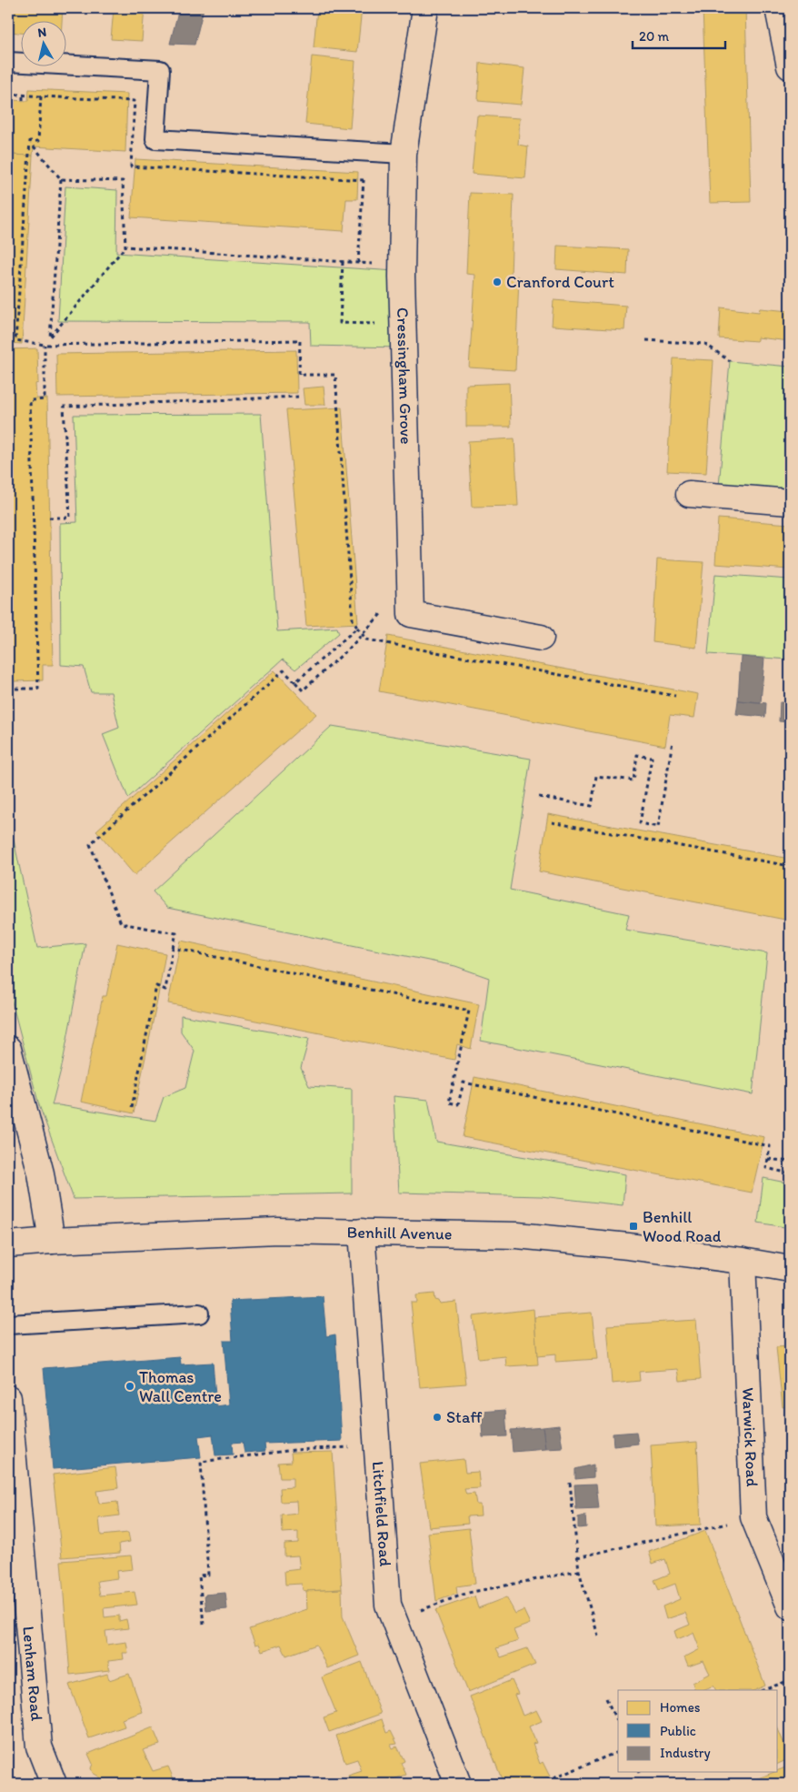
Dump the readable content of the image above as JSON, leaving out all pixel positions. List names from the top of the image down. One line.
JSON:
{"streets":{"street":["Cressingham Grove","Benhill Avenue","Warwick Road","Litchfield Road","Lenham Road"]},"crossings":[["Benhill Avenue","Warwick Road"],["Benhill Avenue","Litchfield Road"]],"places":{"other":["Cranford Court","Thomas Wall Centre","Staff"],"transit":["Benhill Wood Road"]},"legend":["Homes","Public","Industry"],"scale_bar":"20 m","north":"top"}
